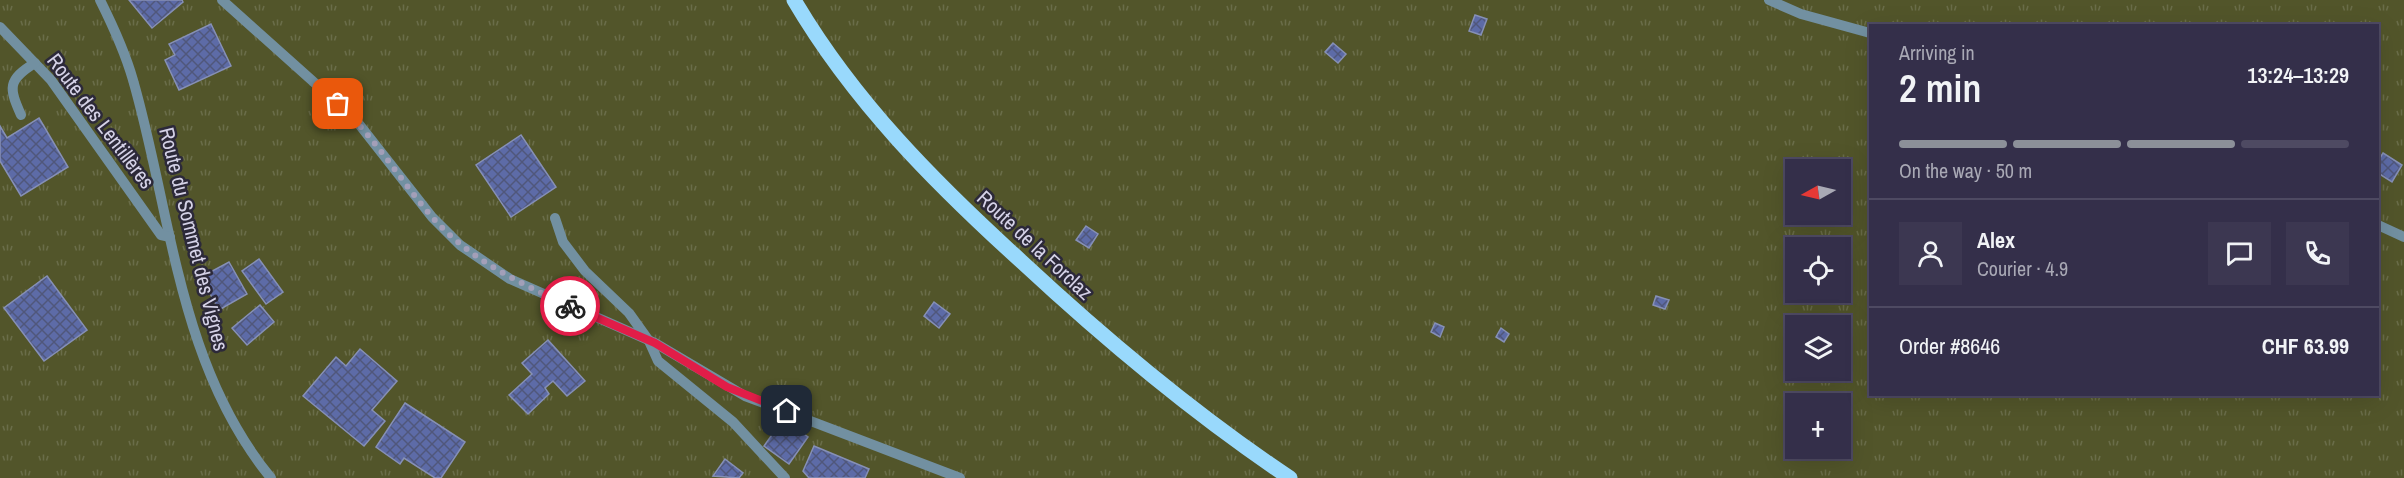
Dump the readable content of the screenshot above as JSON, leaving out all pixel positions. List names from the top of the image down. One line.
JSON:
{"streets":{"main road":["Route de la Forclaz"],"street":["Route des Lentillères","Route du Sommet des Vignes"]},"crossings":[["Route des Lentillères","Route du Sommet des Vignes"]],"north":"left","page":{"heading":["2 min","Arriving in","13:24–13:29"],"panel":["Alex","Courier · 4.9","Order #8646","CHF 63.99"],"bar":"On the way · 50 m","map_buttons":"+"}}
